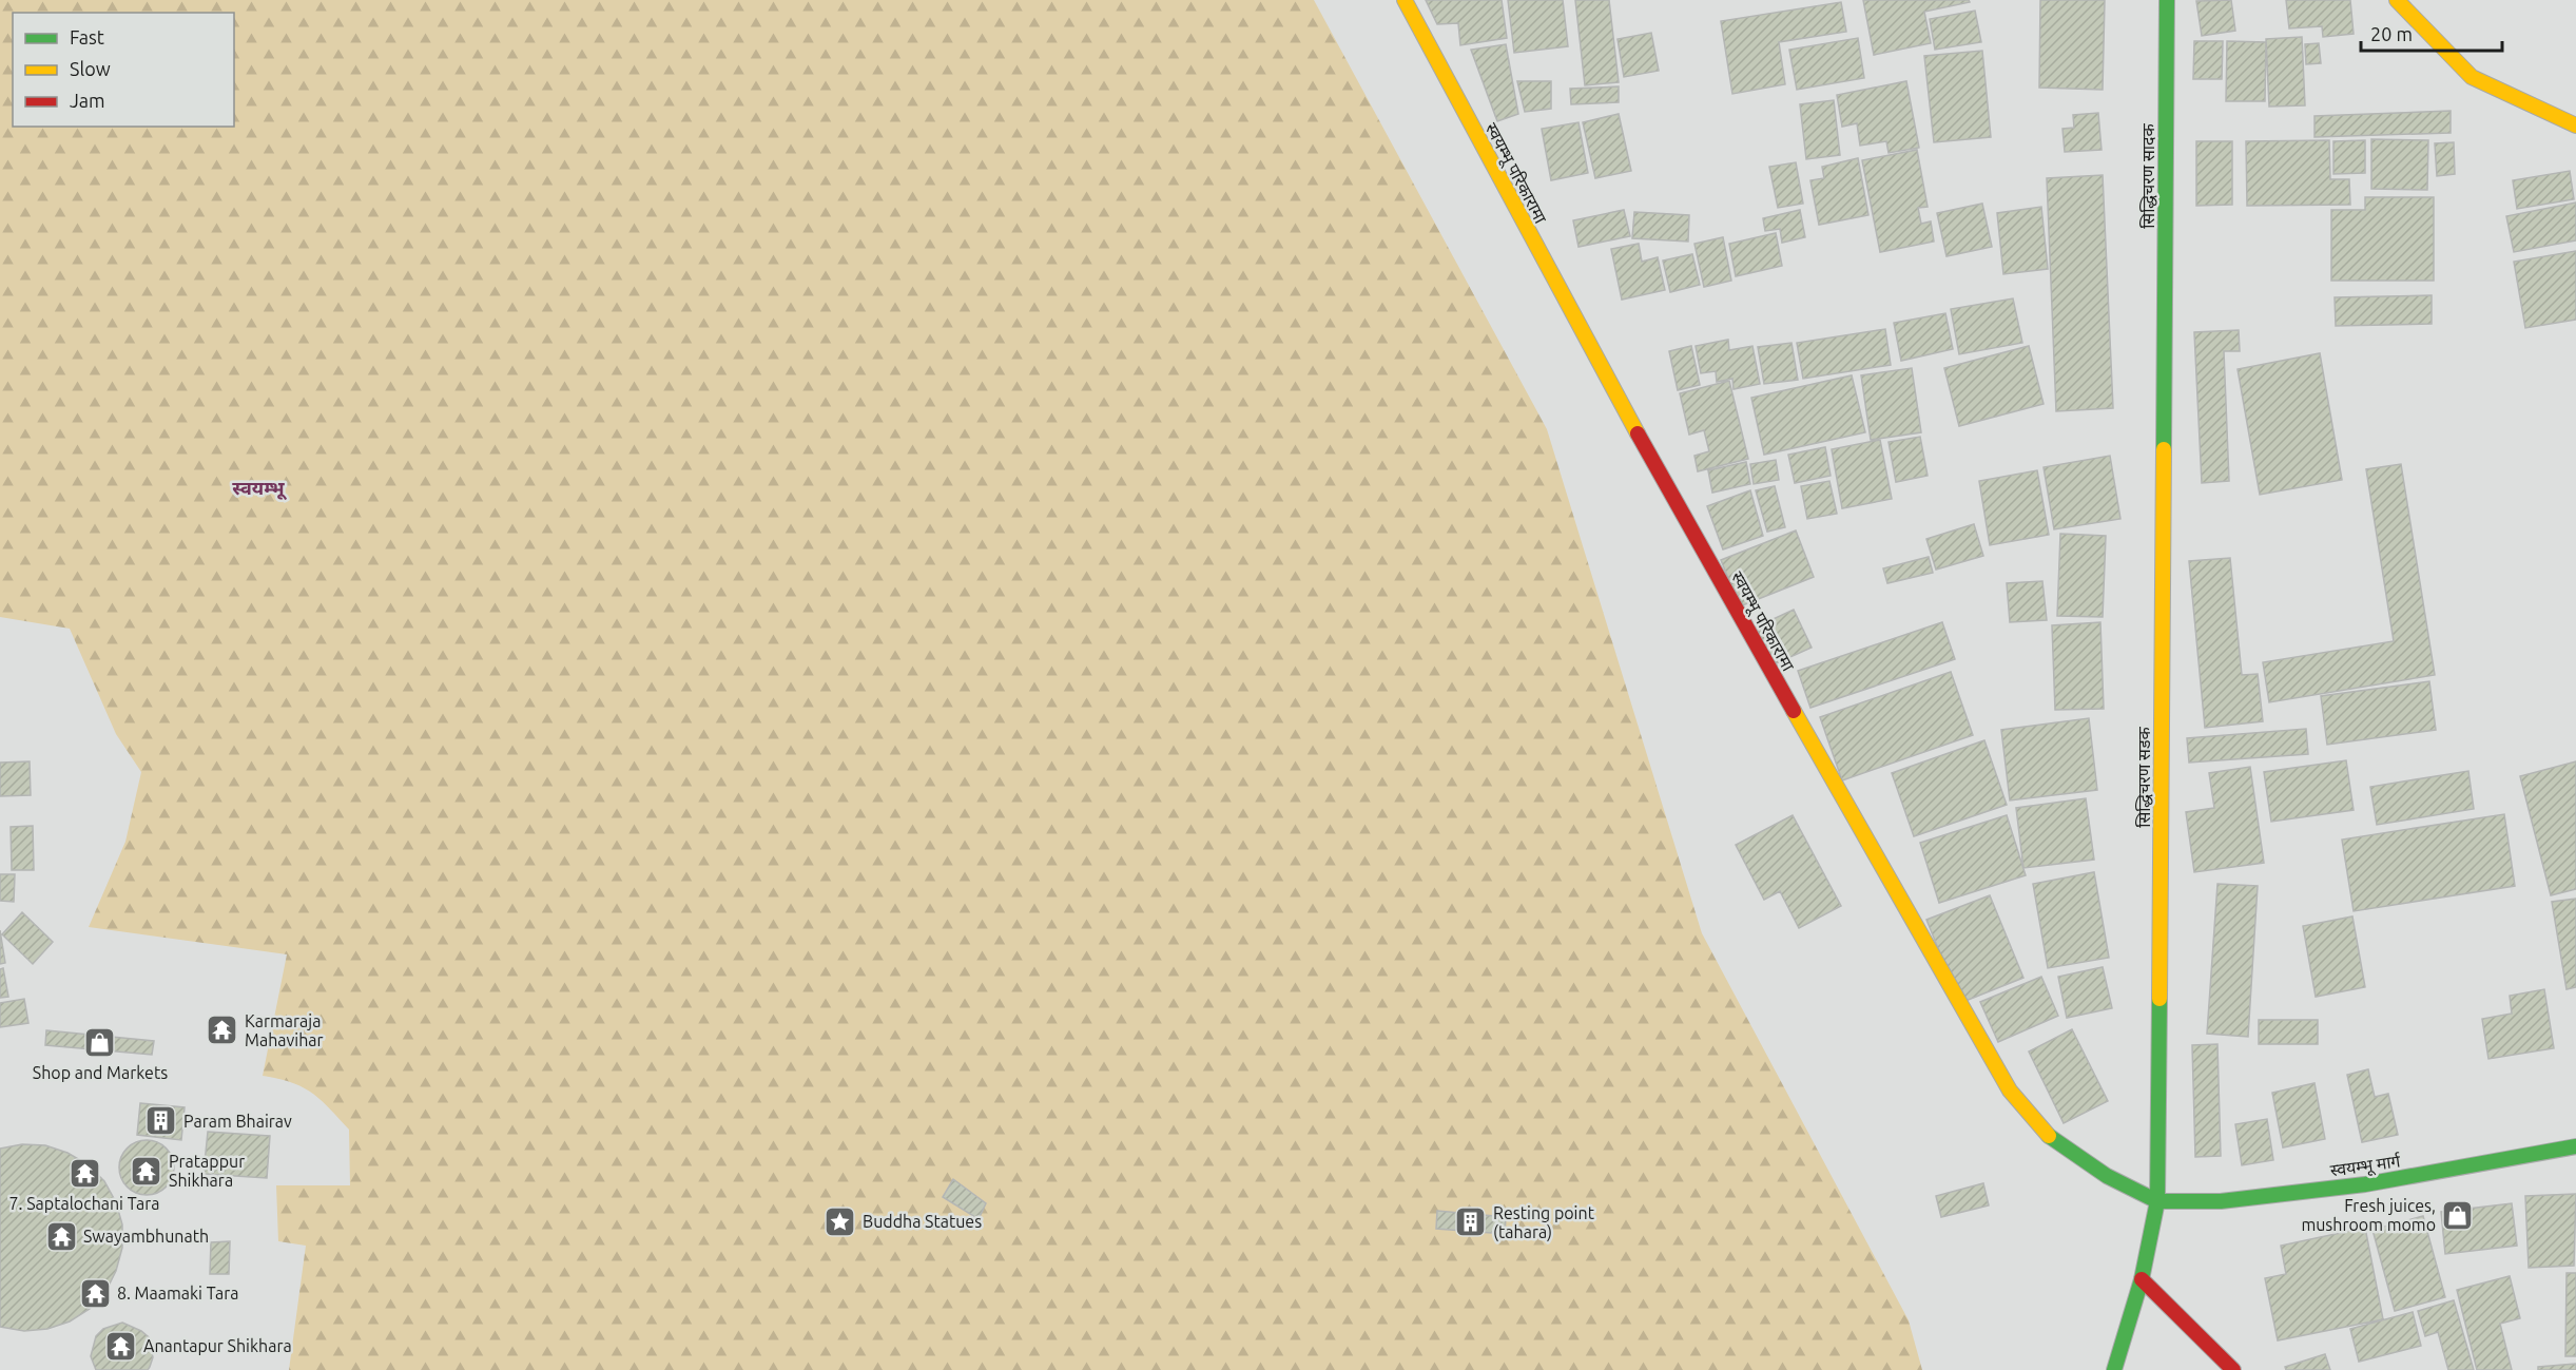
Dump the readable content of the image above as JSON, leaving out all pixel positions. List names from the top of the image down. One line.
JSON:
{"streets":{"main road":["स्वयम्भू परिकारामा","सिद्धिचरण सादक","सिद्धिचरण सडक","स्वयम्भू मार्ग"]},"crossings":[["स्वयम्भू परिकारामा","सिद्धिचरण सडक"],["स्वयम्भू परिकारामा","स्वयम्भू मार्ग"],["सिद्धिचरण सादक","सिद्धिचरण सडक"],["सिद्धिचरण सडक","स्वयम्भू मार्ग"]],"districts":["स्वयम्भू"],"places":{"temple":["Karmaraja Mahavihar","Pratappur Shikhara","7. Saptalochani Tara","Swayambhunath","8. Maamaki Tara","Anantapur Shikhara"],"shop":["Shop and Markets","Fresh juices, mushroom momo"],"building":["Param Bhairav","Resting point (tahara)"],"place":["Buddha Statues"]},"legend":["Fast","Slow","Jam"],"scale_bar":"20 m"}
